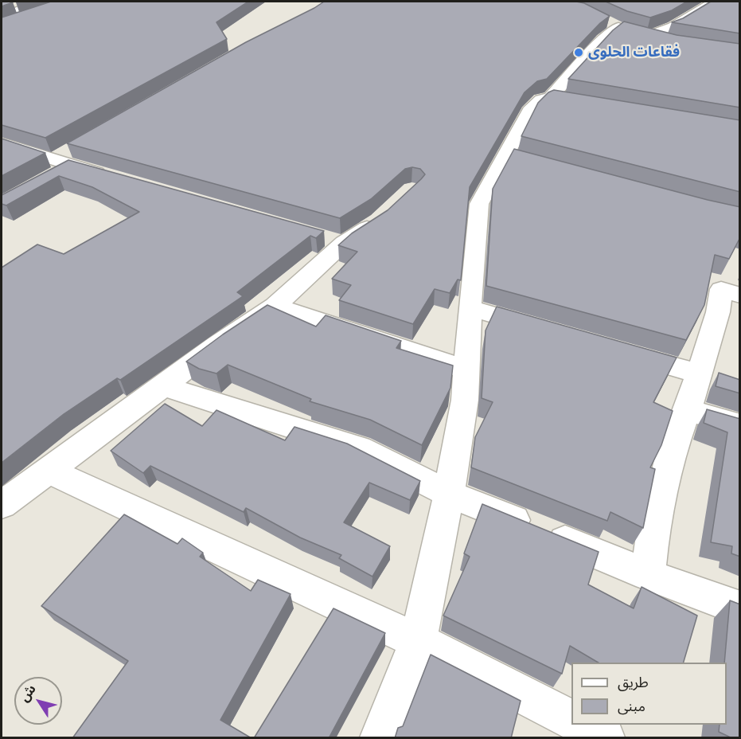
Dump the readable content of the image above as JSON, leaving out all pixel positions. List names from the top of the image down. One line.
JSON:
{"places":["فقاعات الحلوى"],"legend":["طريق","مبنى"],"north":"top left"}
